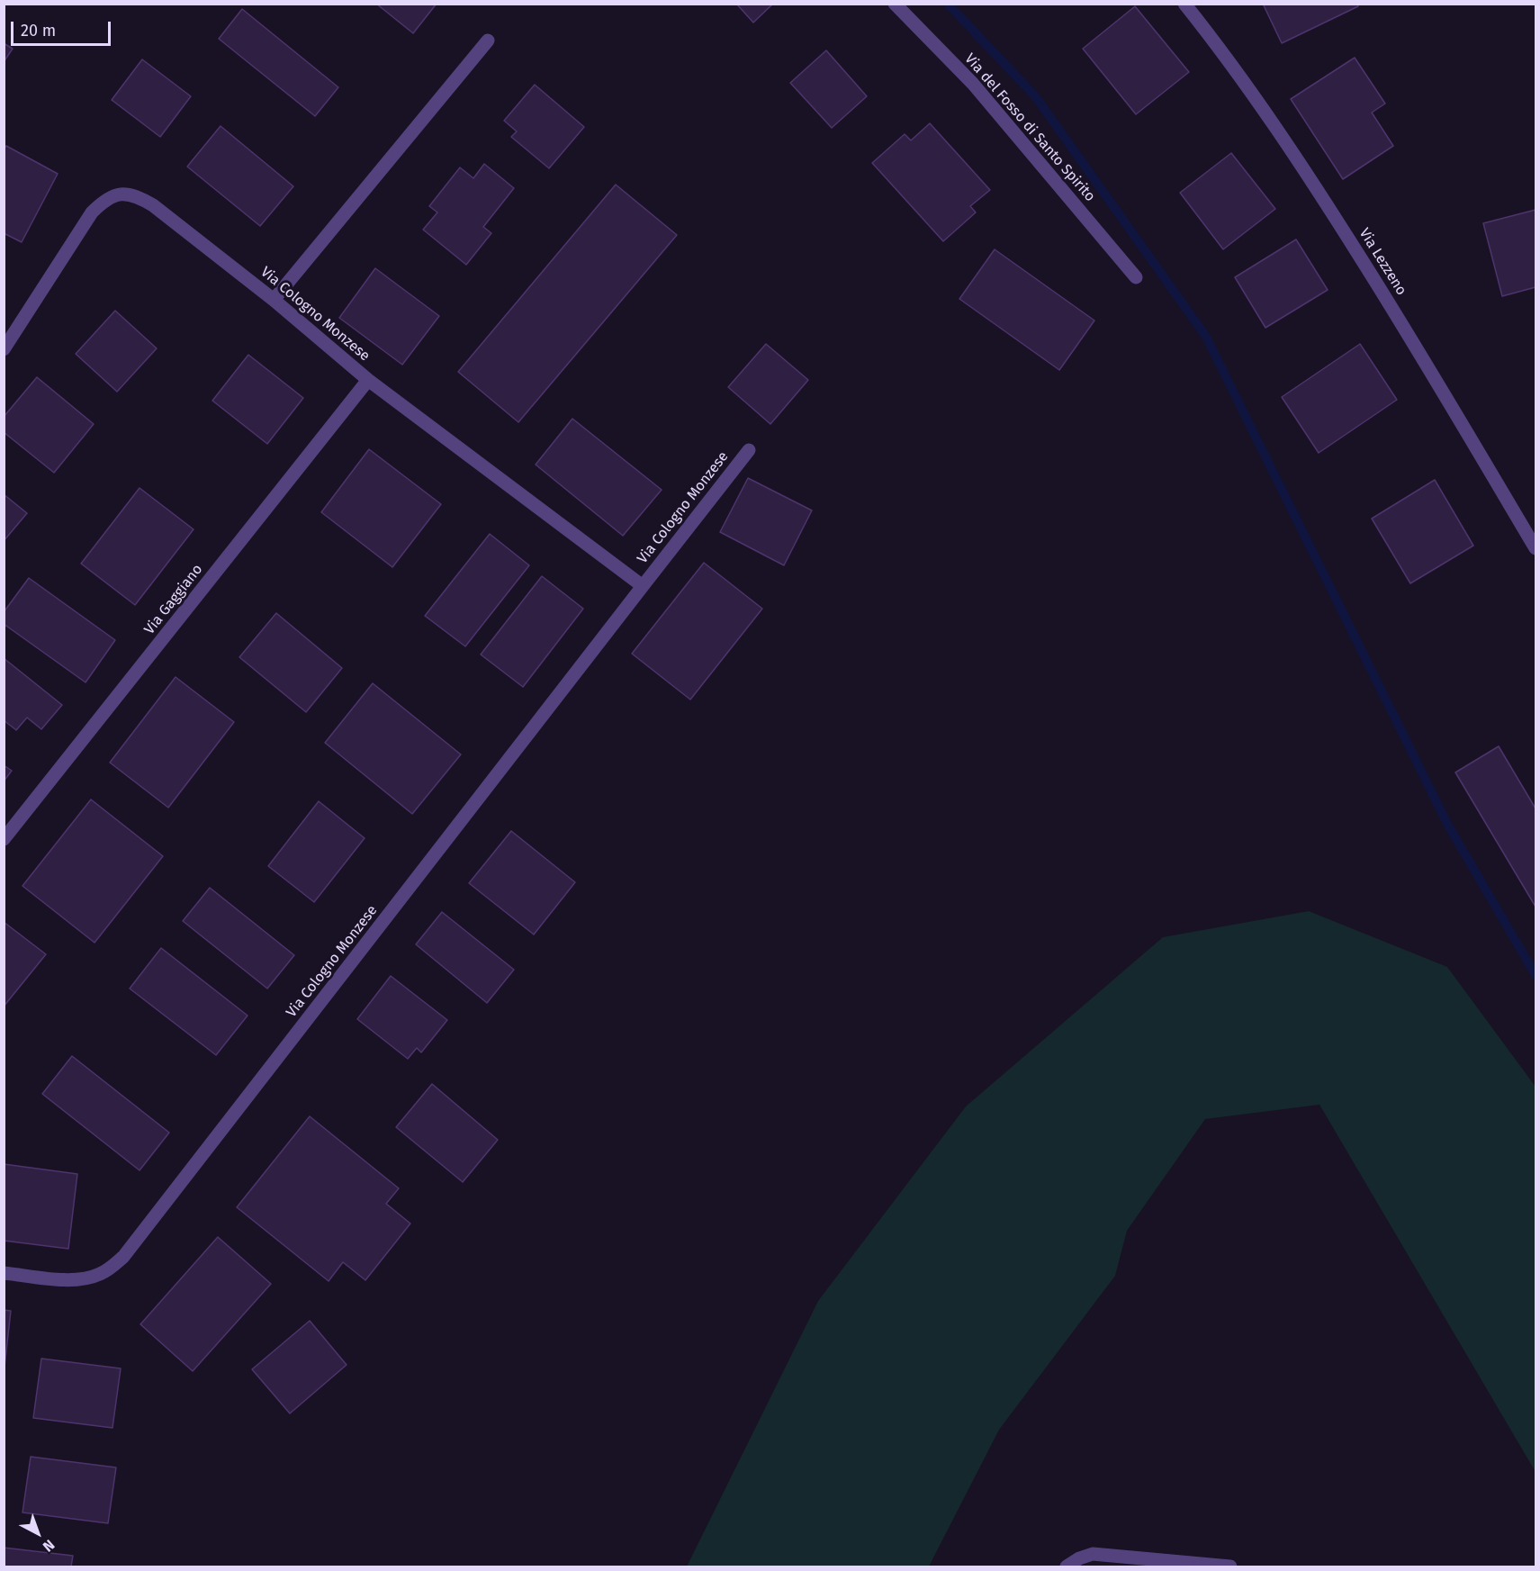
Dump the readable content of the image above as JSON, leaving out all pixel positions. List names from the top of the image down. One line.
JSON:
{"streets":{"street":["Via del Fosso di Santo Spirito","Via Lezzeno","Via Cologno Monzese","Via Gaggiano"]},"crossings":[["Via Cologno Monzese","Via Gaggiano"]],"scale_bar":"20 m","north":"bottom right"}
